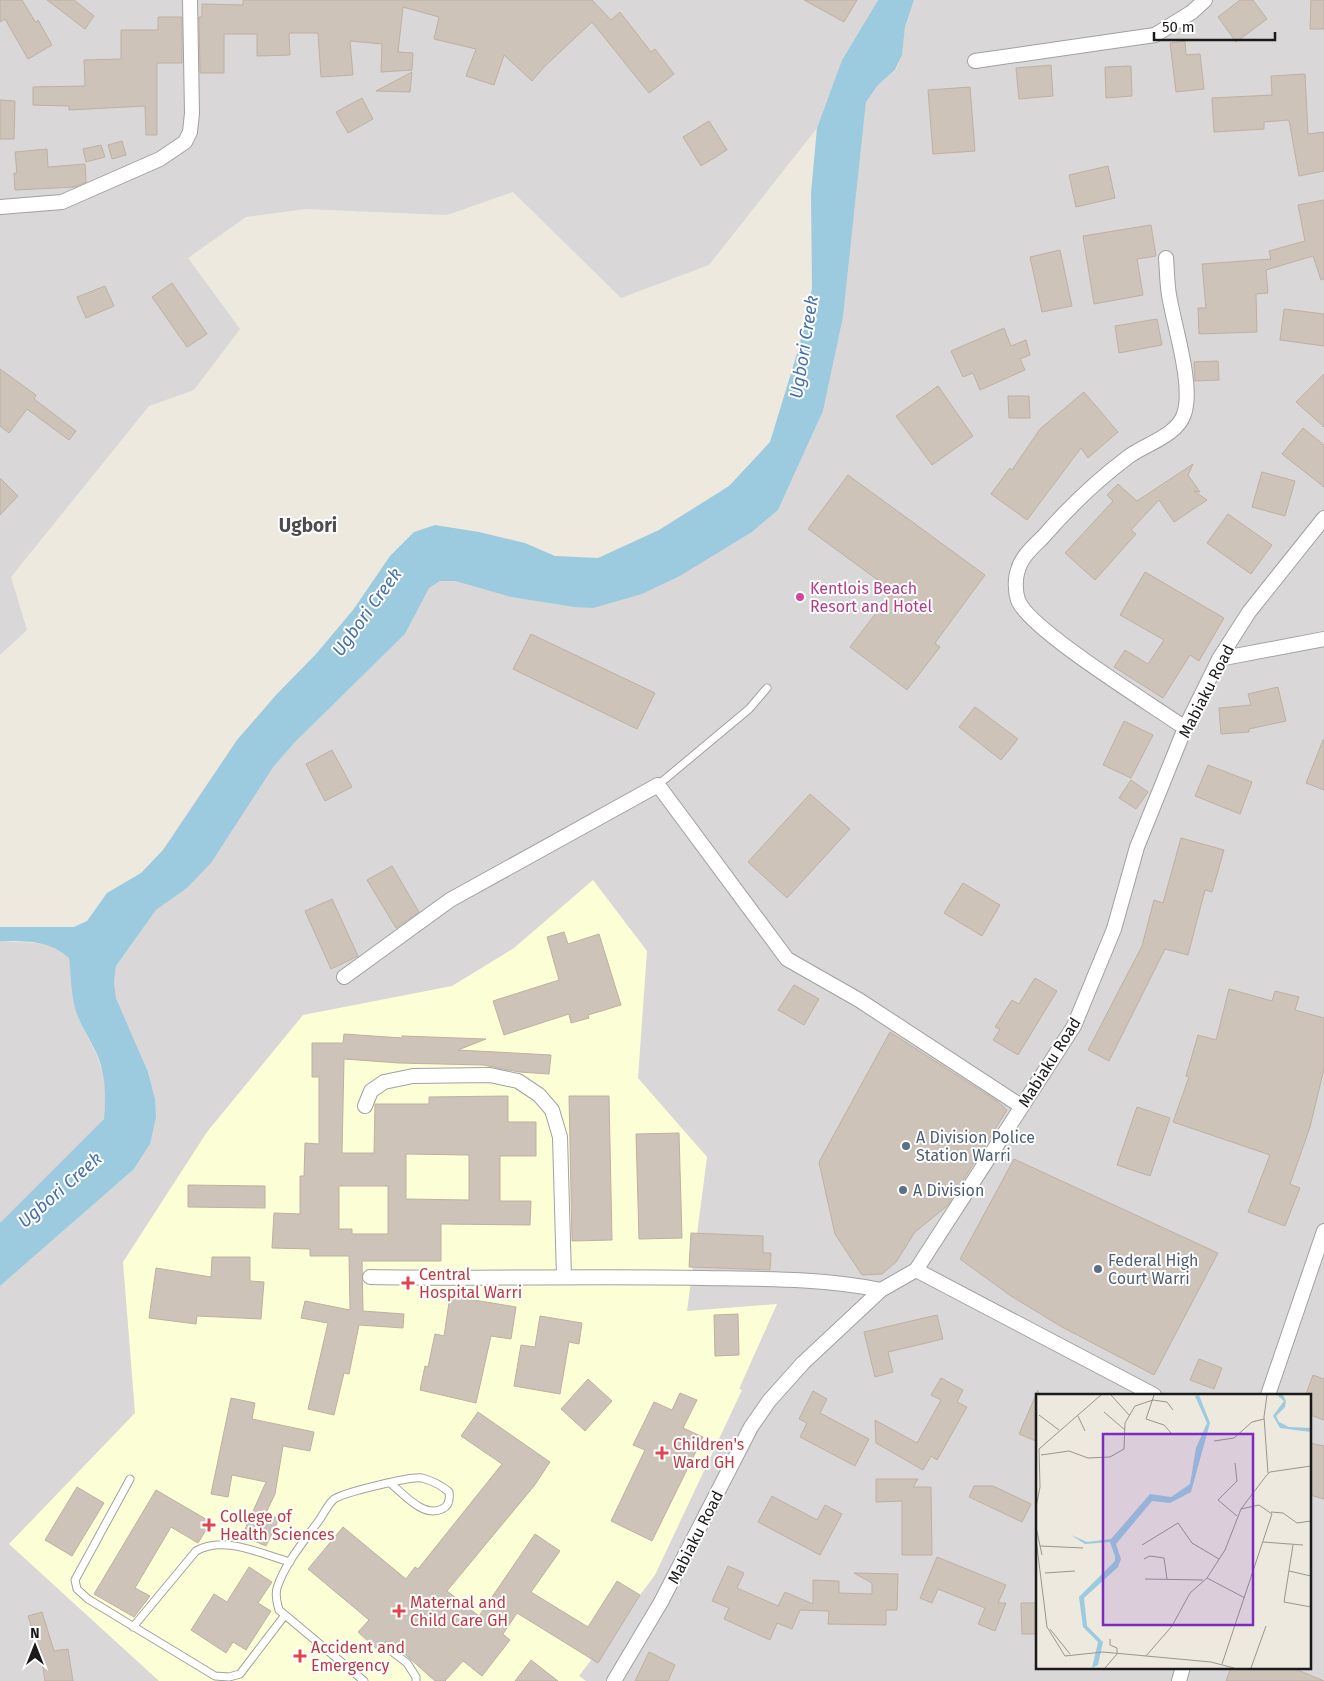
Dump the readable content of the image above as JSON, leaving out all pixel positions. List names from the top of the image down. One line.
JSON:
{"streets":{"street":["Mabiaku Road"]},"districts":["Ugbori"],"water":["Ugbori Creek"],"places":{"other":["Kentlois Beach Resort and Hotel","A Division Police Station Warri","A Division","Federal High Court Warri"],"health":["Central Hospital Warri","Children's Ward GH","College of Health Sciences","Maternal and Child Care GH","Accident and Emergency"]},"scale_bar":"50 m","north":"top"}
